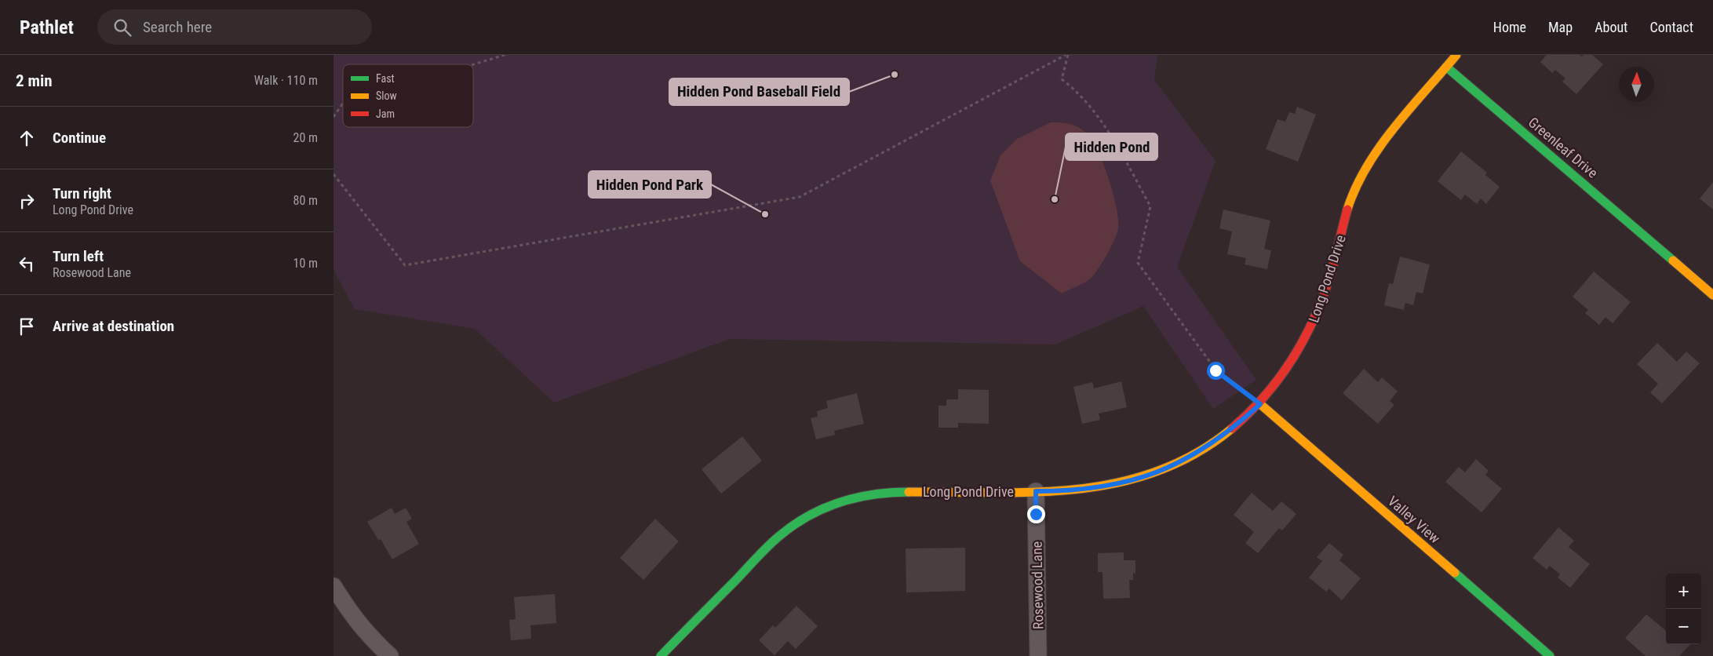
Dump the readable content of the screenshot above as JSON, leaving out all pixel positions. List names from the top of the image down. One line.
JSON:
{"streets":{"street":["Greenleaf Drive","Long Pond Drive","Valley View","Rosewood Lane"]},"crossings":[["Greenleaf Drive","Long Pond Drive"],["Long Pond Drive","Valley View"],["Long Pond Drive","Rosewood Lane"]],"places":["Hidden Pond Baseball Field","Hidden Pond","Hidden Pond Park"],"legend":["Fast","Slow","Jam"],"north":"top","page":{"header":"Pathlet","search":"Search here","nav":["Home","Map","About","Contact"],"heading":["2 min","Walk · 110 m"],"list":[["Continue","20 m"],["Turn right","Long Pond Drive","80 m"],["Turn left","Rosewood Lane","10 m"],"Arrive at destination"],"map_buttons":["+","−"]}}
